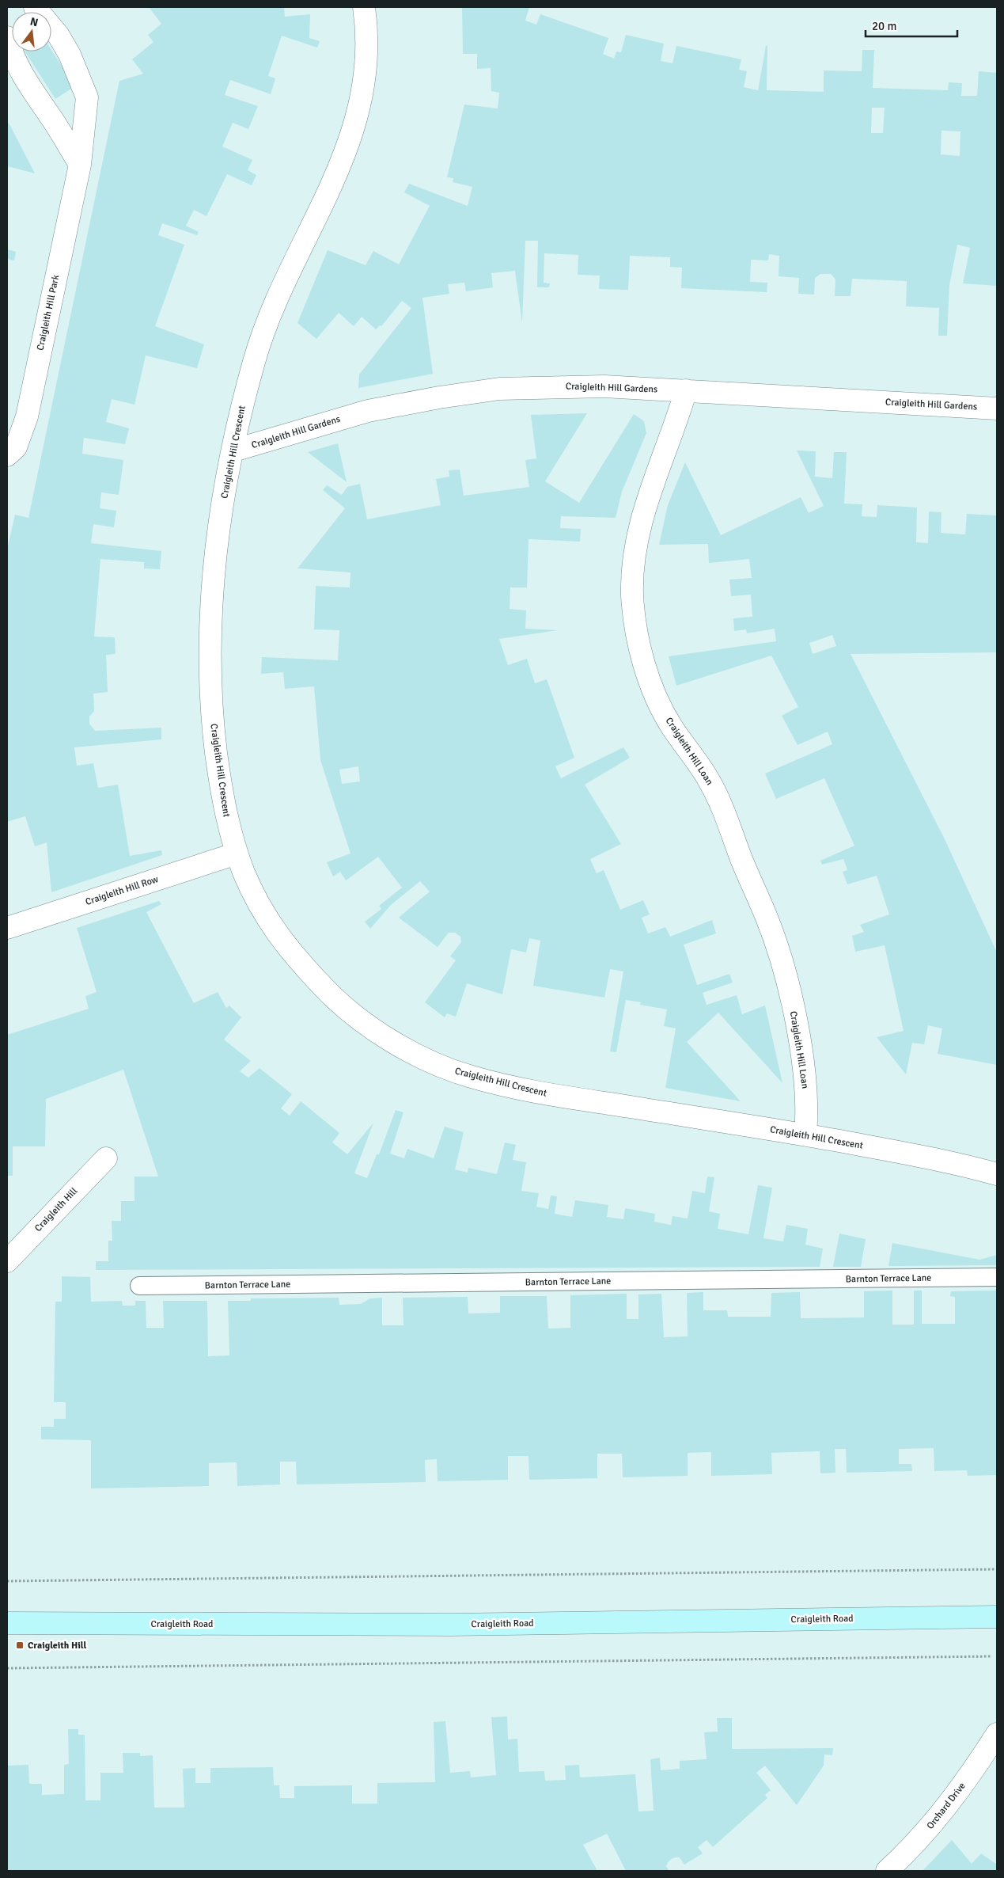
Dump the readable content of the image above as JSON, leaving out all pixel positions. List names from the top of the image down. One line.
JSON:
{"streets":{"main road":["Craigleith Road"],"street":["Craigleith Hill Park","Craigleith Hill Gardens","Craigleith Hill Crescent","Craigleith Hill Loan","Craigleith Hill Row","Craigleith Hill","Orchard Drive"],"lane":["Barnton Terrace Lane"]},"crossings":[["Craigleith Hill Gardens","Craigleith Hill Crescent"],["Craigleith Hill Gardens","Craigleith Hill Loan"],["Craigleith Hill Crescent","Craigleith Hill Loan"],["Craigleith Hill Crescent","Craigleith Hill Row"]],"places":{"transit":["Craigleith Hill"]},"scale_bar":"20 m","north":"top"}
